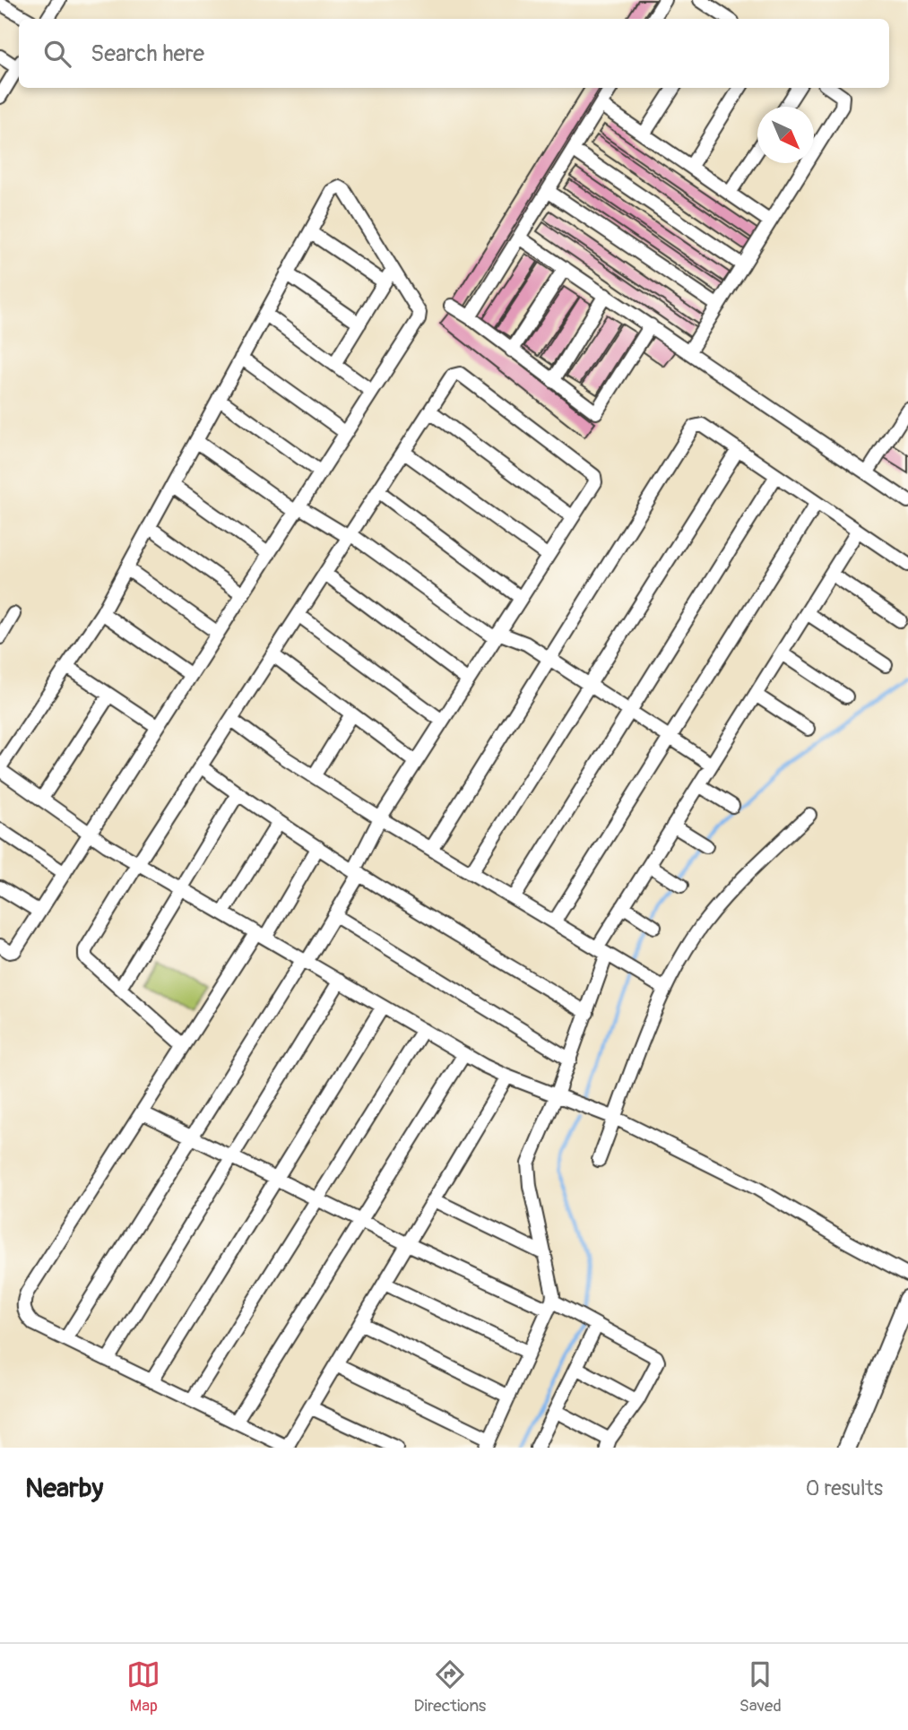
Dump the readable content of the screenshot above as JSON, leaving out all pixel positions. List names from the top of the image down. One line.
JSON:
{"north":"bottom right","page":{"search":"Search here","heading":["Nearby","0 results"],"nav":["Map","Directions","Saved"]}}
